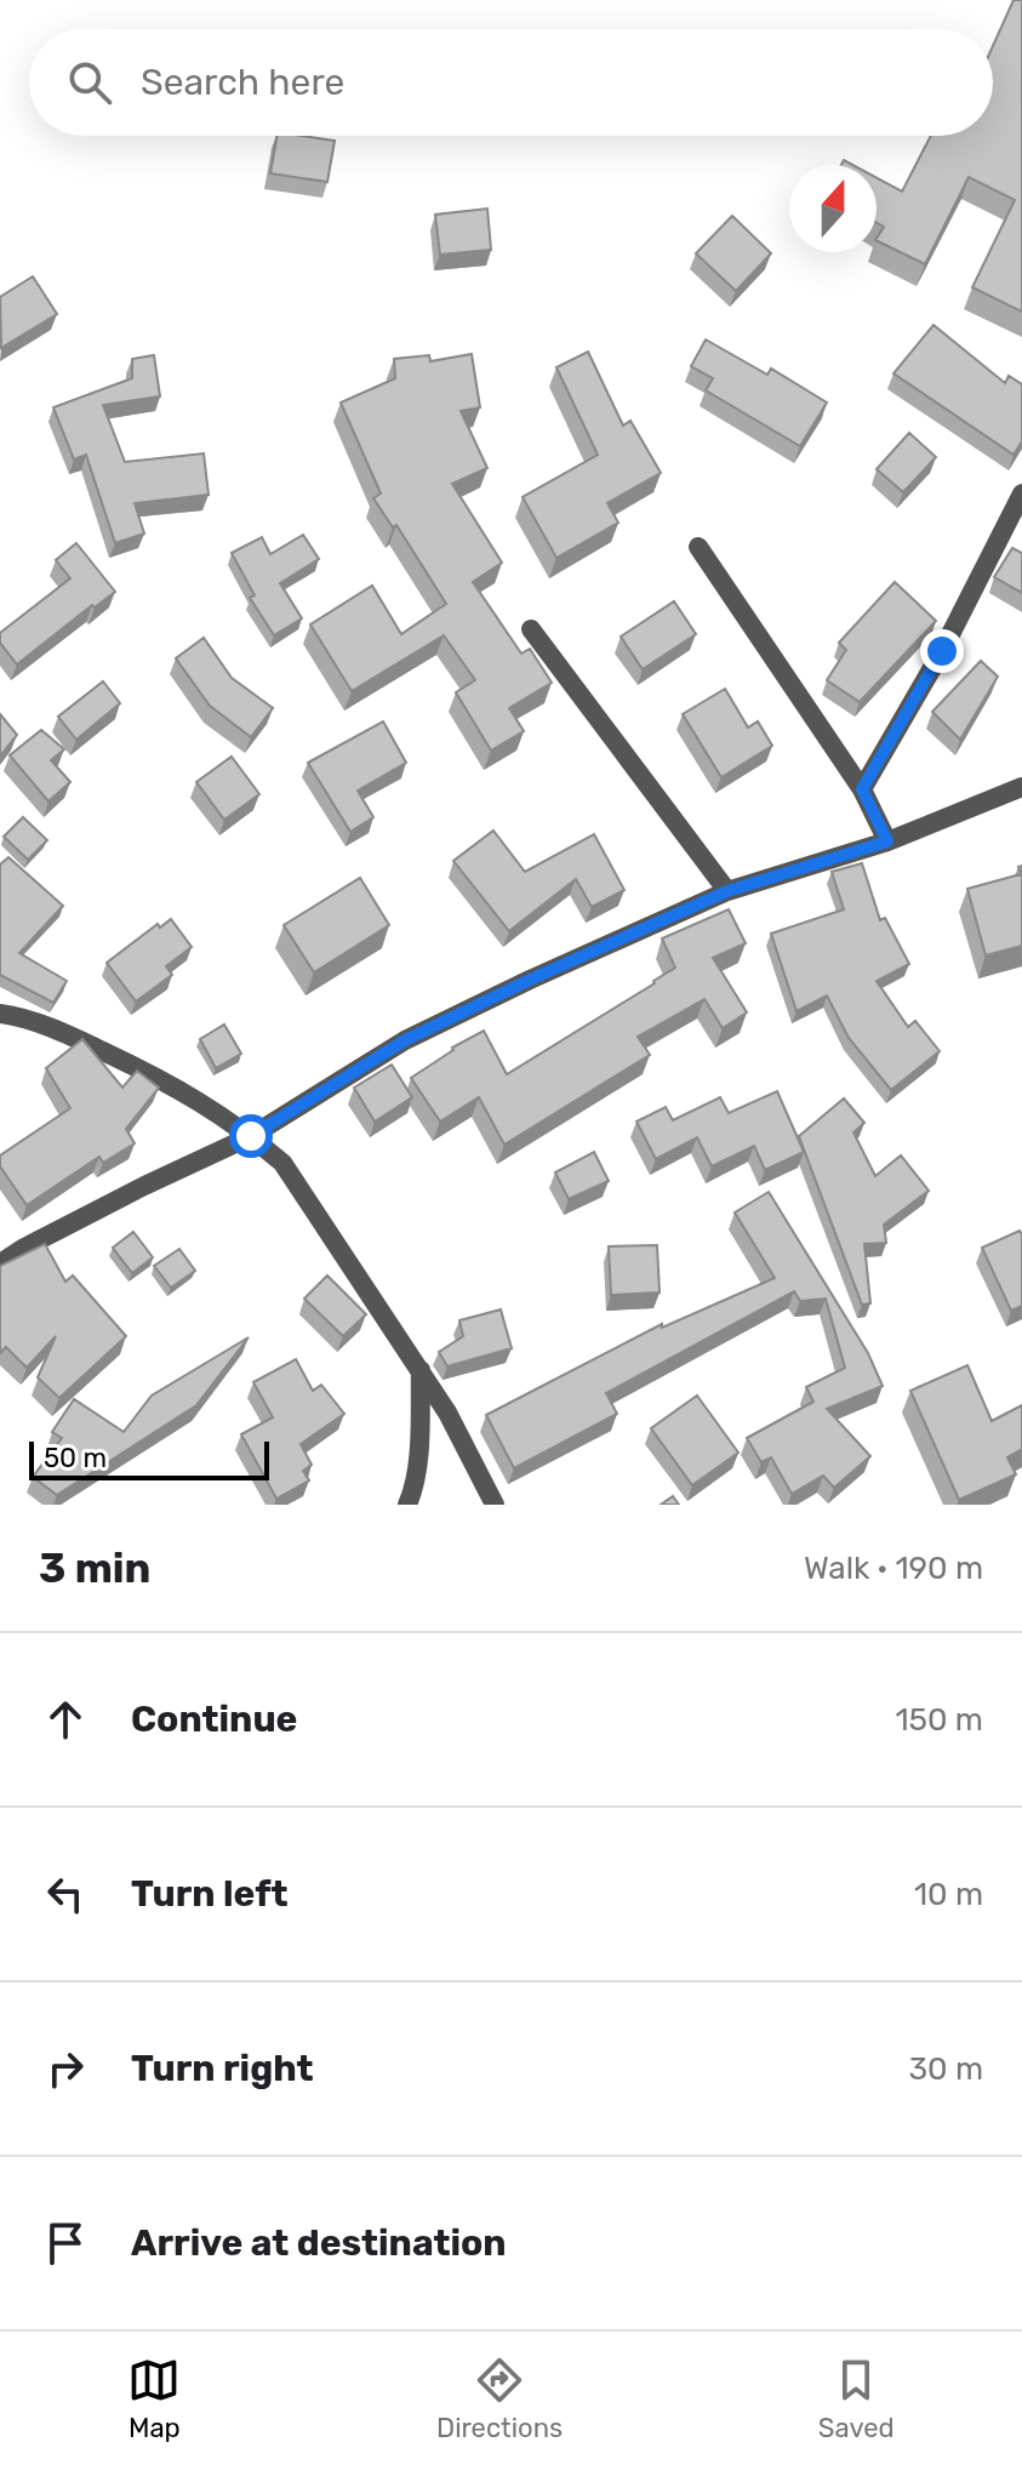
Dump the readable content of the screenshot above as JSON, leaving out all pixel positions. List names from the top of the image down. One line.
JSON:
{"scale_bar":"50 m","north":"top","page":{"search":"Search here","scale":"50 m","heading":["3 min","Walk · 190 m"],"list":[["Continue","150 m"],["Turn left","10 m"],["Turn right","30 m"],"Arrive at destination"],"nav":["Map","Directions","Saved"]}}
